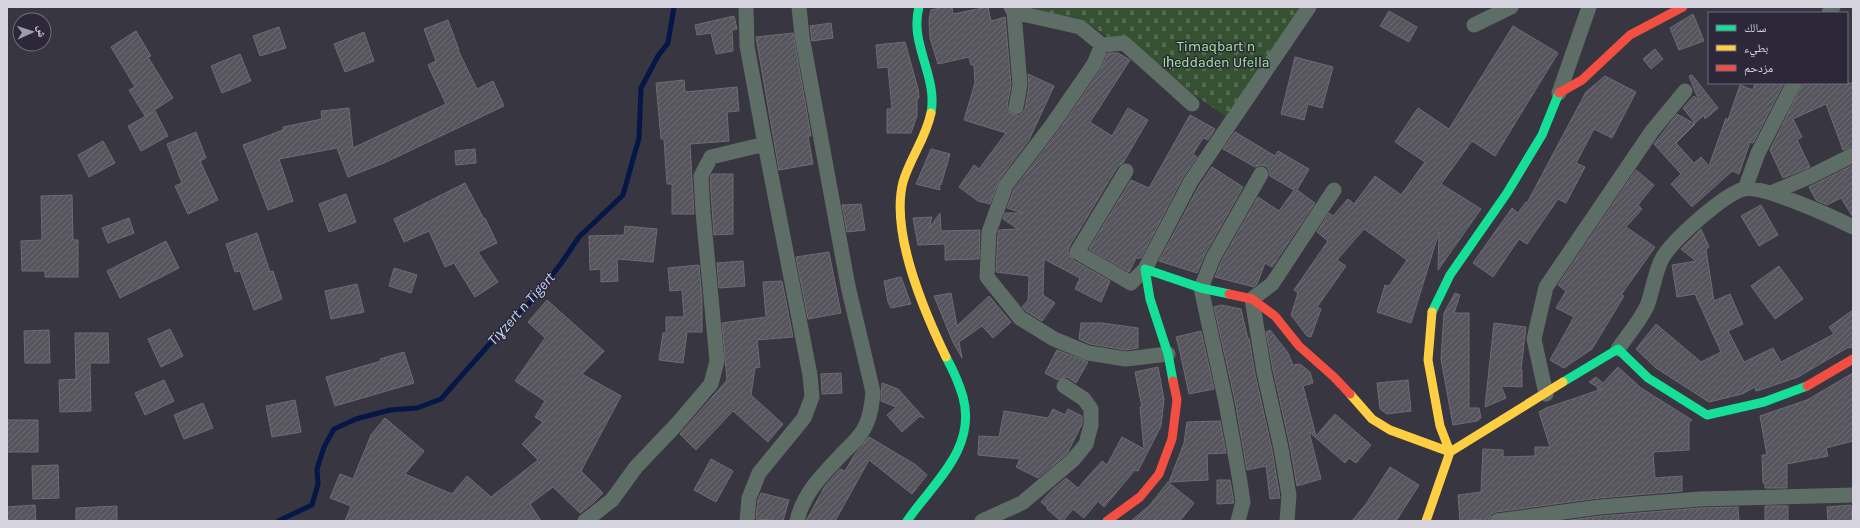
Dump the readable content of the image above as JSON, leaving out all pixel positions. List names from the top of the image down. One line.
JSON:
{"water":["Tiɣzert n Tigert"],"parks":["Timaqbart n Iḥeddaden Ufella"],"legend":["سالك","بطيء","مزدحم"],"north":"right"}
